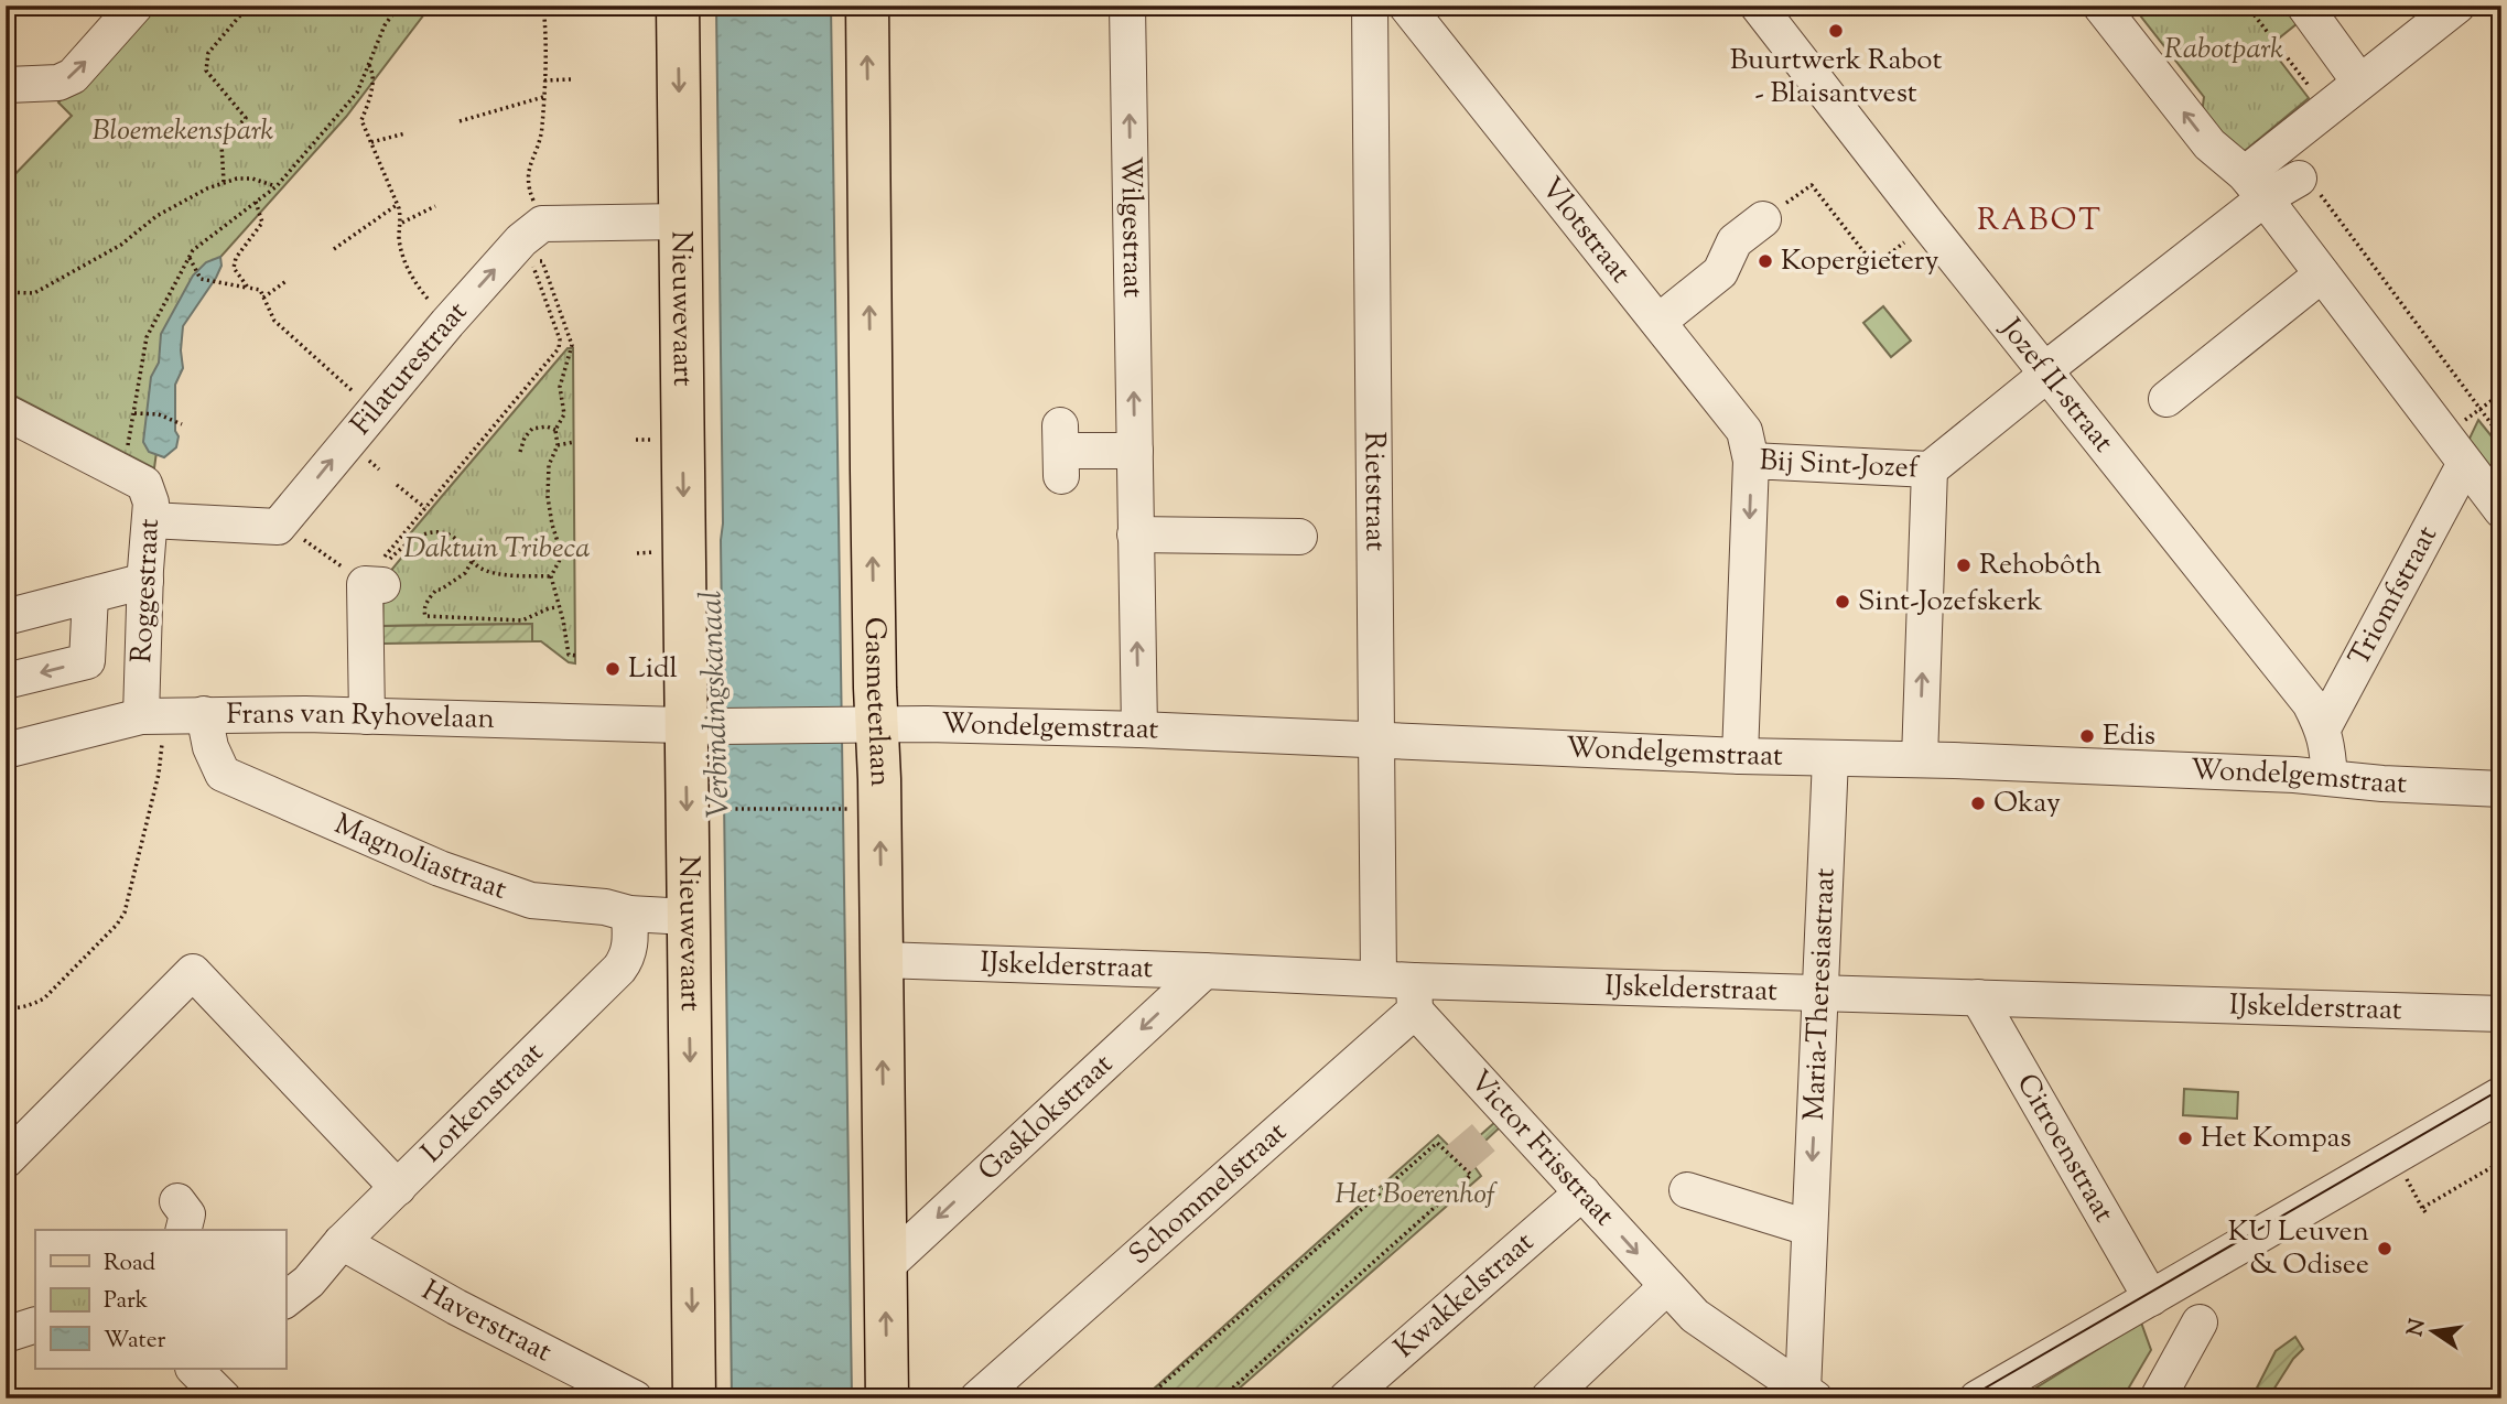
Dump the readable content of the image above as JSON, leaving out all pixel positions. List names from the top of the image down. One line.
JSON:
{"streets":{"main road":["Nieuwevaart","Gasmeterlaan"],"street":["Wilgestraat","Vlotstraat","Filaturestraat","Jozef II-straat","Bij Sint-Jozef","Rietstraat","Roggestraat","Triomfstraat","Frans van Ryhovelaan","Wondelgemstraat","Magnoliastraat","IJskelderstraat","Maria-Theresiastraat","Lorkenstraat","Gasklokstraat","Victor Frisstraat","Citroenstraat","Schommelstraat","Kwakkelstraat","Haverstraat"]},"crossings":[["Wilgestraat","Wondelgemstraat"],["Vlotstraat","Bij Sint-Jozef"],["Nieuwevaart","Frans van Ryhovelaan"],["Nieuwevaart","Magnoliastraat"],["Jozef II-straat","Triomfstraat"],["Jozef II-straat","Wondelgemstraat"],["Bij Sint-Jozef","Wondelgemstraat"],["Rietstraat","Wondelgemstraat"],["Rietstraat","IJskelderstraat"],["Roggestraat","Frans van Ryhovelaan"],["Gasmeterlaan","Frans van Ryhovelaan"],["Gasmeterlaan","Wondelgemstraat"],["Gasmeterlaan","IJskelderstraat"],["Gasmeterlaan","Gasklokstraat"],["Frans van Ryhovelaan","Wondelgemstraat"],["Frans van Ryhovelaan","Magnoliastraat"],["Wondelgemstraat","Maria-Theresiastraat"],["Magnoliastraat","Lorkenstraat"],["IJskelderstraat","Maria-Theresiastraat"],["IJskelderstraat","Gasklokstraat"],["IJskelderstraat","Victor Frisstraat"],["IJskelderstraat","Citroenstraat"],["IJskelderstraat","Schommelstraat"],["Maria-Theresiastraat","Victor Frisstraat"],["Lorkenstraat","Haverstraat"],["Victor Frisstraat","Schommelstraat"],["Victor Frisstraat","Kwakkelstraat"]],"one_way":["Wilgestraat","Nieuwevaart","Filaturestraat","Gasmeterlaan","Maria-Theresiastraat","Gasklokstraat"],"districts":["RABOT"],"water":["Verbindingskanaal"],"parks":["Rabotpark","Bloemekenspark","Daktuin Tribeca","Het Boerenhof"],"places":["Buurtwerk Rabot - Blaisantvest","Kopergietery","Rehobôth","Sint-Jozefskerk","Lidl","Edis","Okay","Het Kompas","KU Leuven & Odisee"],"legend":["Road","Park","Water"],"north":"left"}
